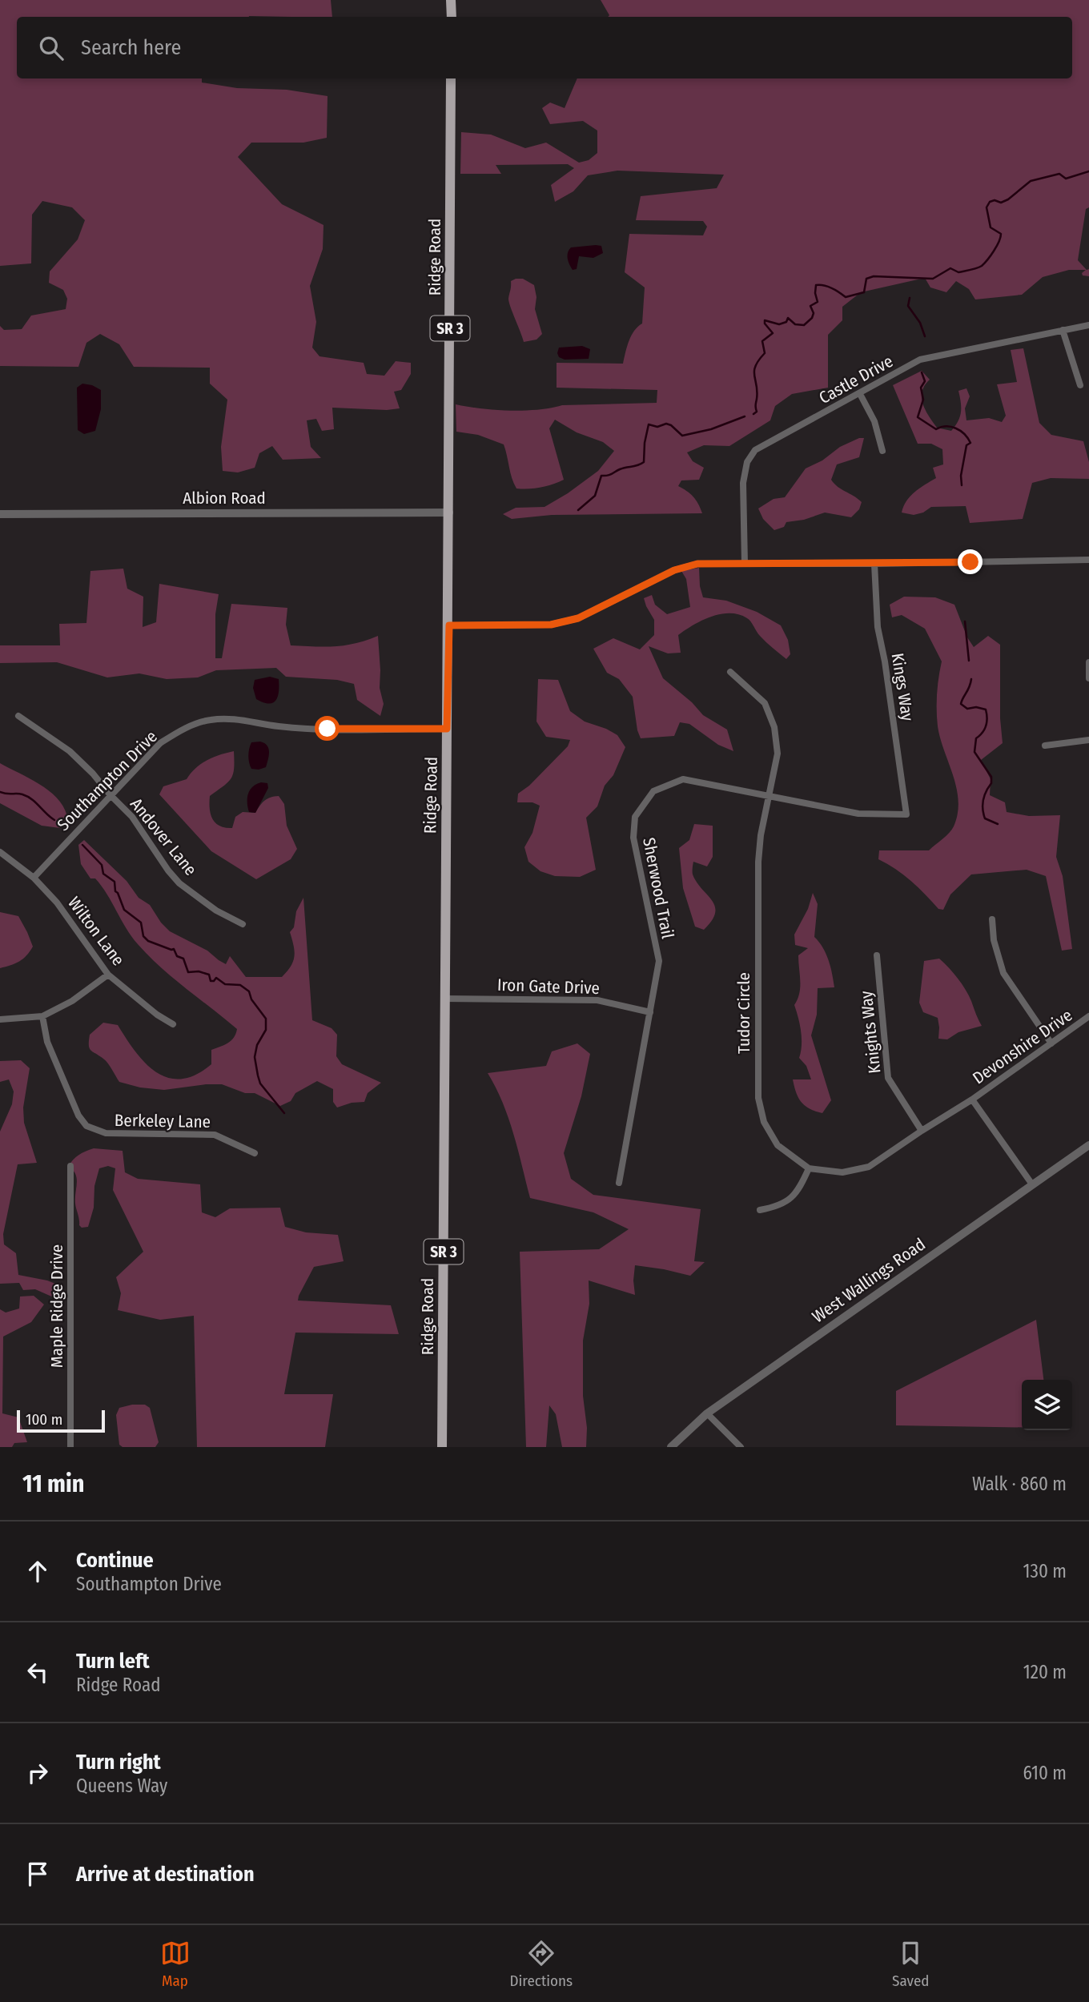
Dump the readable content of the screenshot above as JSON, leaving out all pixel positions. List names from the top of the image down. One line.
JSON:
{"streets":{"main road":["Ridge Road","SR 3"],"street":["Castle Drive","Albion Road","Kings Way","Southampton Drive","Andover Lane","Sherwood Trail","Wilton Lane","Iron Gate Drive","Tudor Circle","Knights Way","Devonshire Drive","Berkeley Lane","West Wallings Road","Maple Ridge Drive"]},"crossings":[["Ridge Road","Albion Road"],["Ridge Road","Southampton Drive"],["Ridge Road","Iron Gate Drive"],["Kings Way","Sherwood Trail"],["Southampton Drive","Andover Lane"],["Southampton Drive","Wilton Lane"],["Sherwood Trail","Iron Gate Drive"],["Sherwood Trail","Tudor Circle"],["Tudor Circle","Knights Way"],["Tudor Circle","Devonshire Drive"]],"scale_bar":"100 m","page":{"search":"Search here","scale":"100 m","heading":["11 min","Walk · 860 m"],"list":[["Continue","Southampton Drive","130 m"],["Turn left","Ridge Road","120 m"],["Turn right","Queens Way","610 m"],"Arrive at destination"],"nav":["Map","Directions","Saved"]}}
